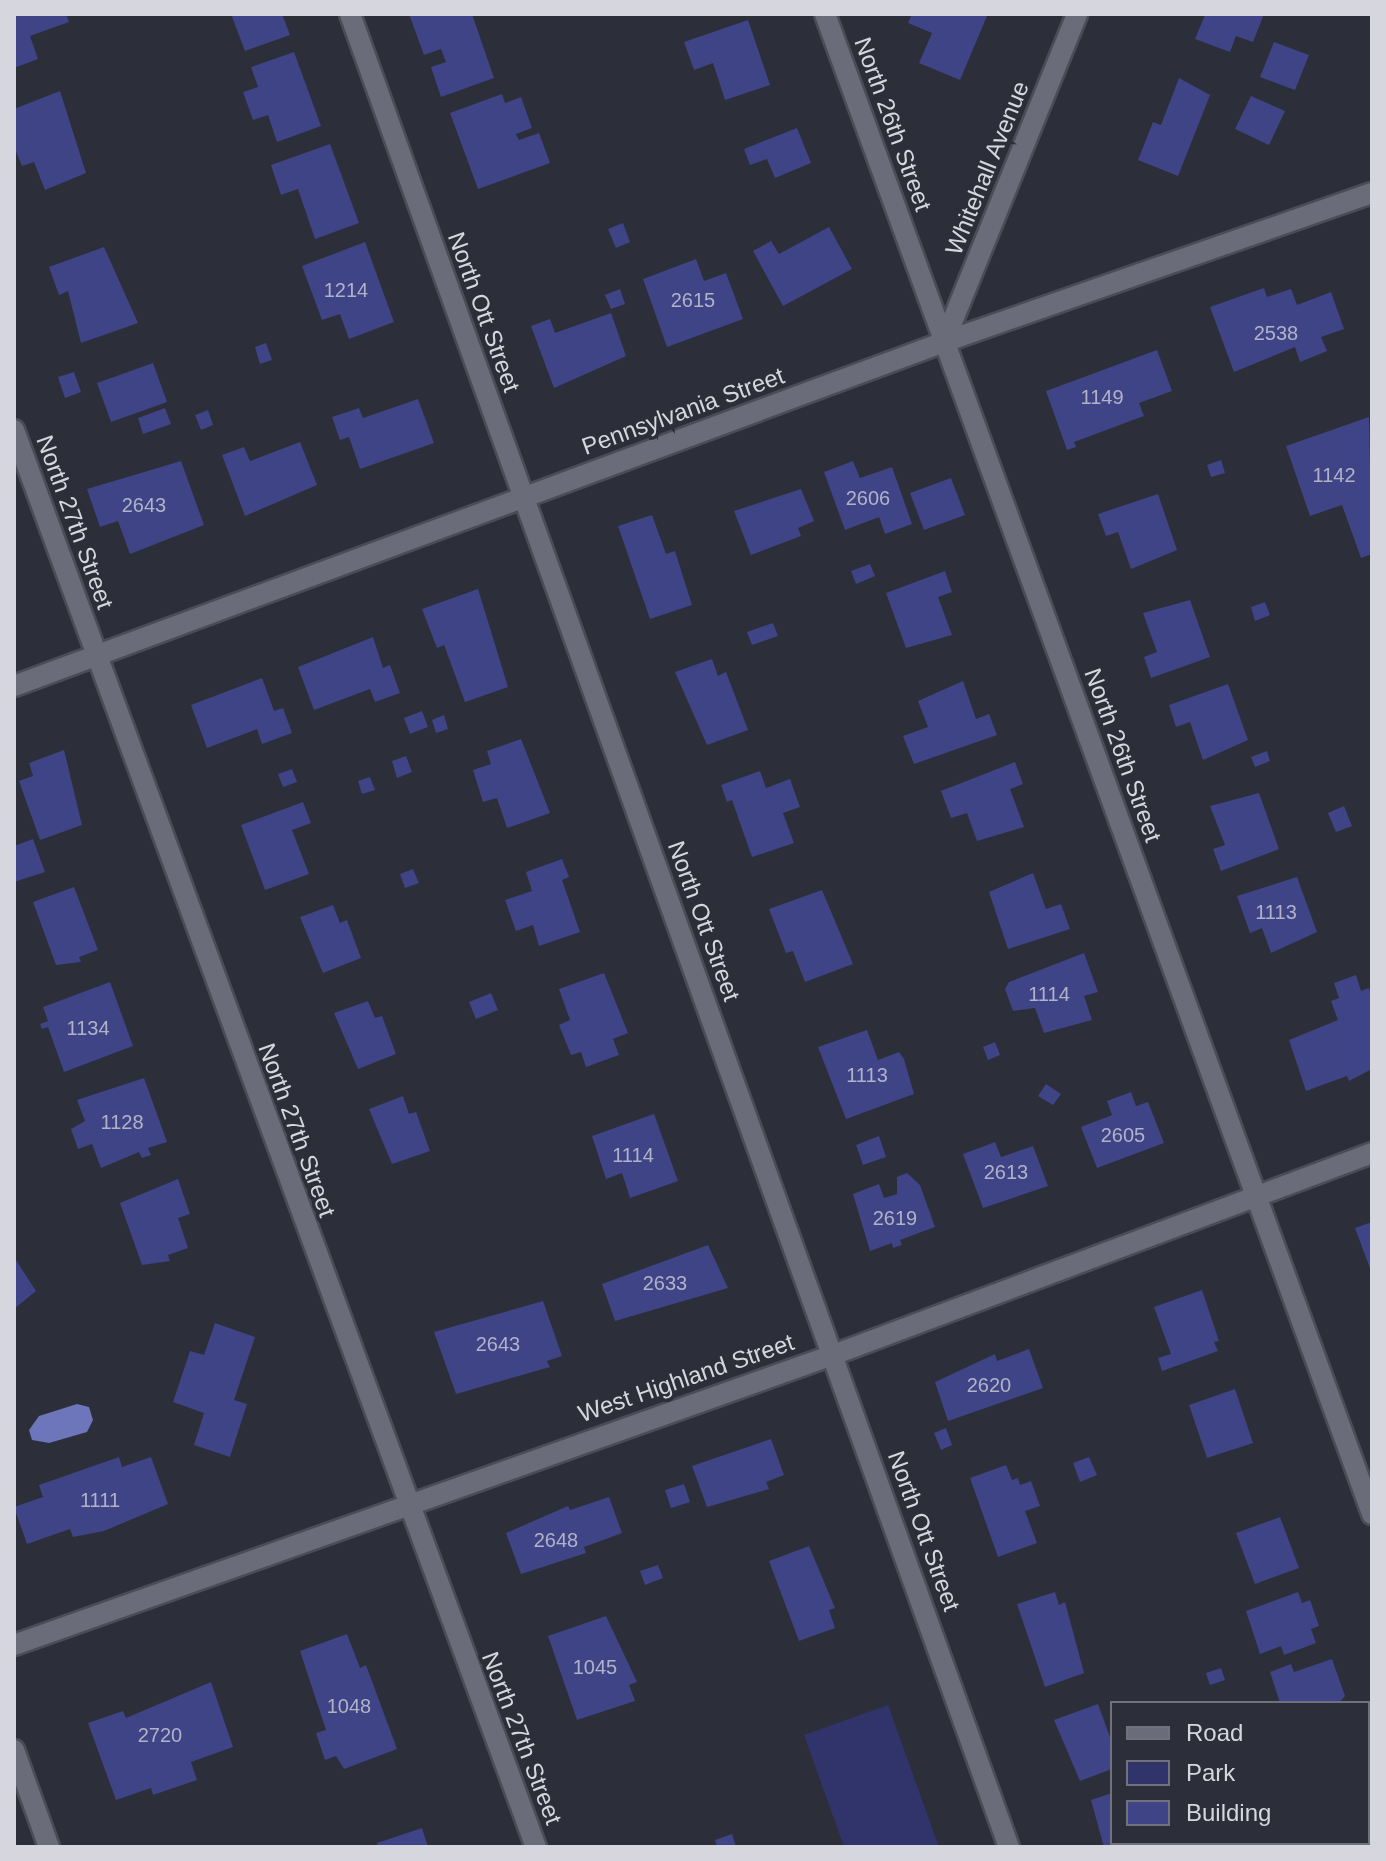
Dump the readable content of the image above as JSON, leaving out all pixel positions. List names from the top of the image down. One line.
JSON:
{"streets":{"street":["North 26th Street","Whitehall Avenue","North Ott Street","Pennsylvania Street","North 27th Street","West Highland Street"]},"crossings":[["North 26th Street","Whitehall Avenue"],["North 26th Street","Pennsylvania Street"],["North 26th Street","West Highland Street"],["Whitehall Avenue","Pennsylvania Street"],["North Ott Street","Pennsylvania Street"],["North Ott Street","West Highland Street"],["Pennsylvania Street","North 27th Street"],["North 27th Street","West Highland Street"]],"house_numbers":["1214","2615","2538","1149","1142","2606","2643","1113","1114","1134","1113","1128","2605","1114","2613","2619","2633","2643","2620","1111","2648","1045","1048","2720"],"legend":["Road","Park","Building"]}
